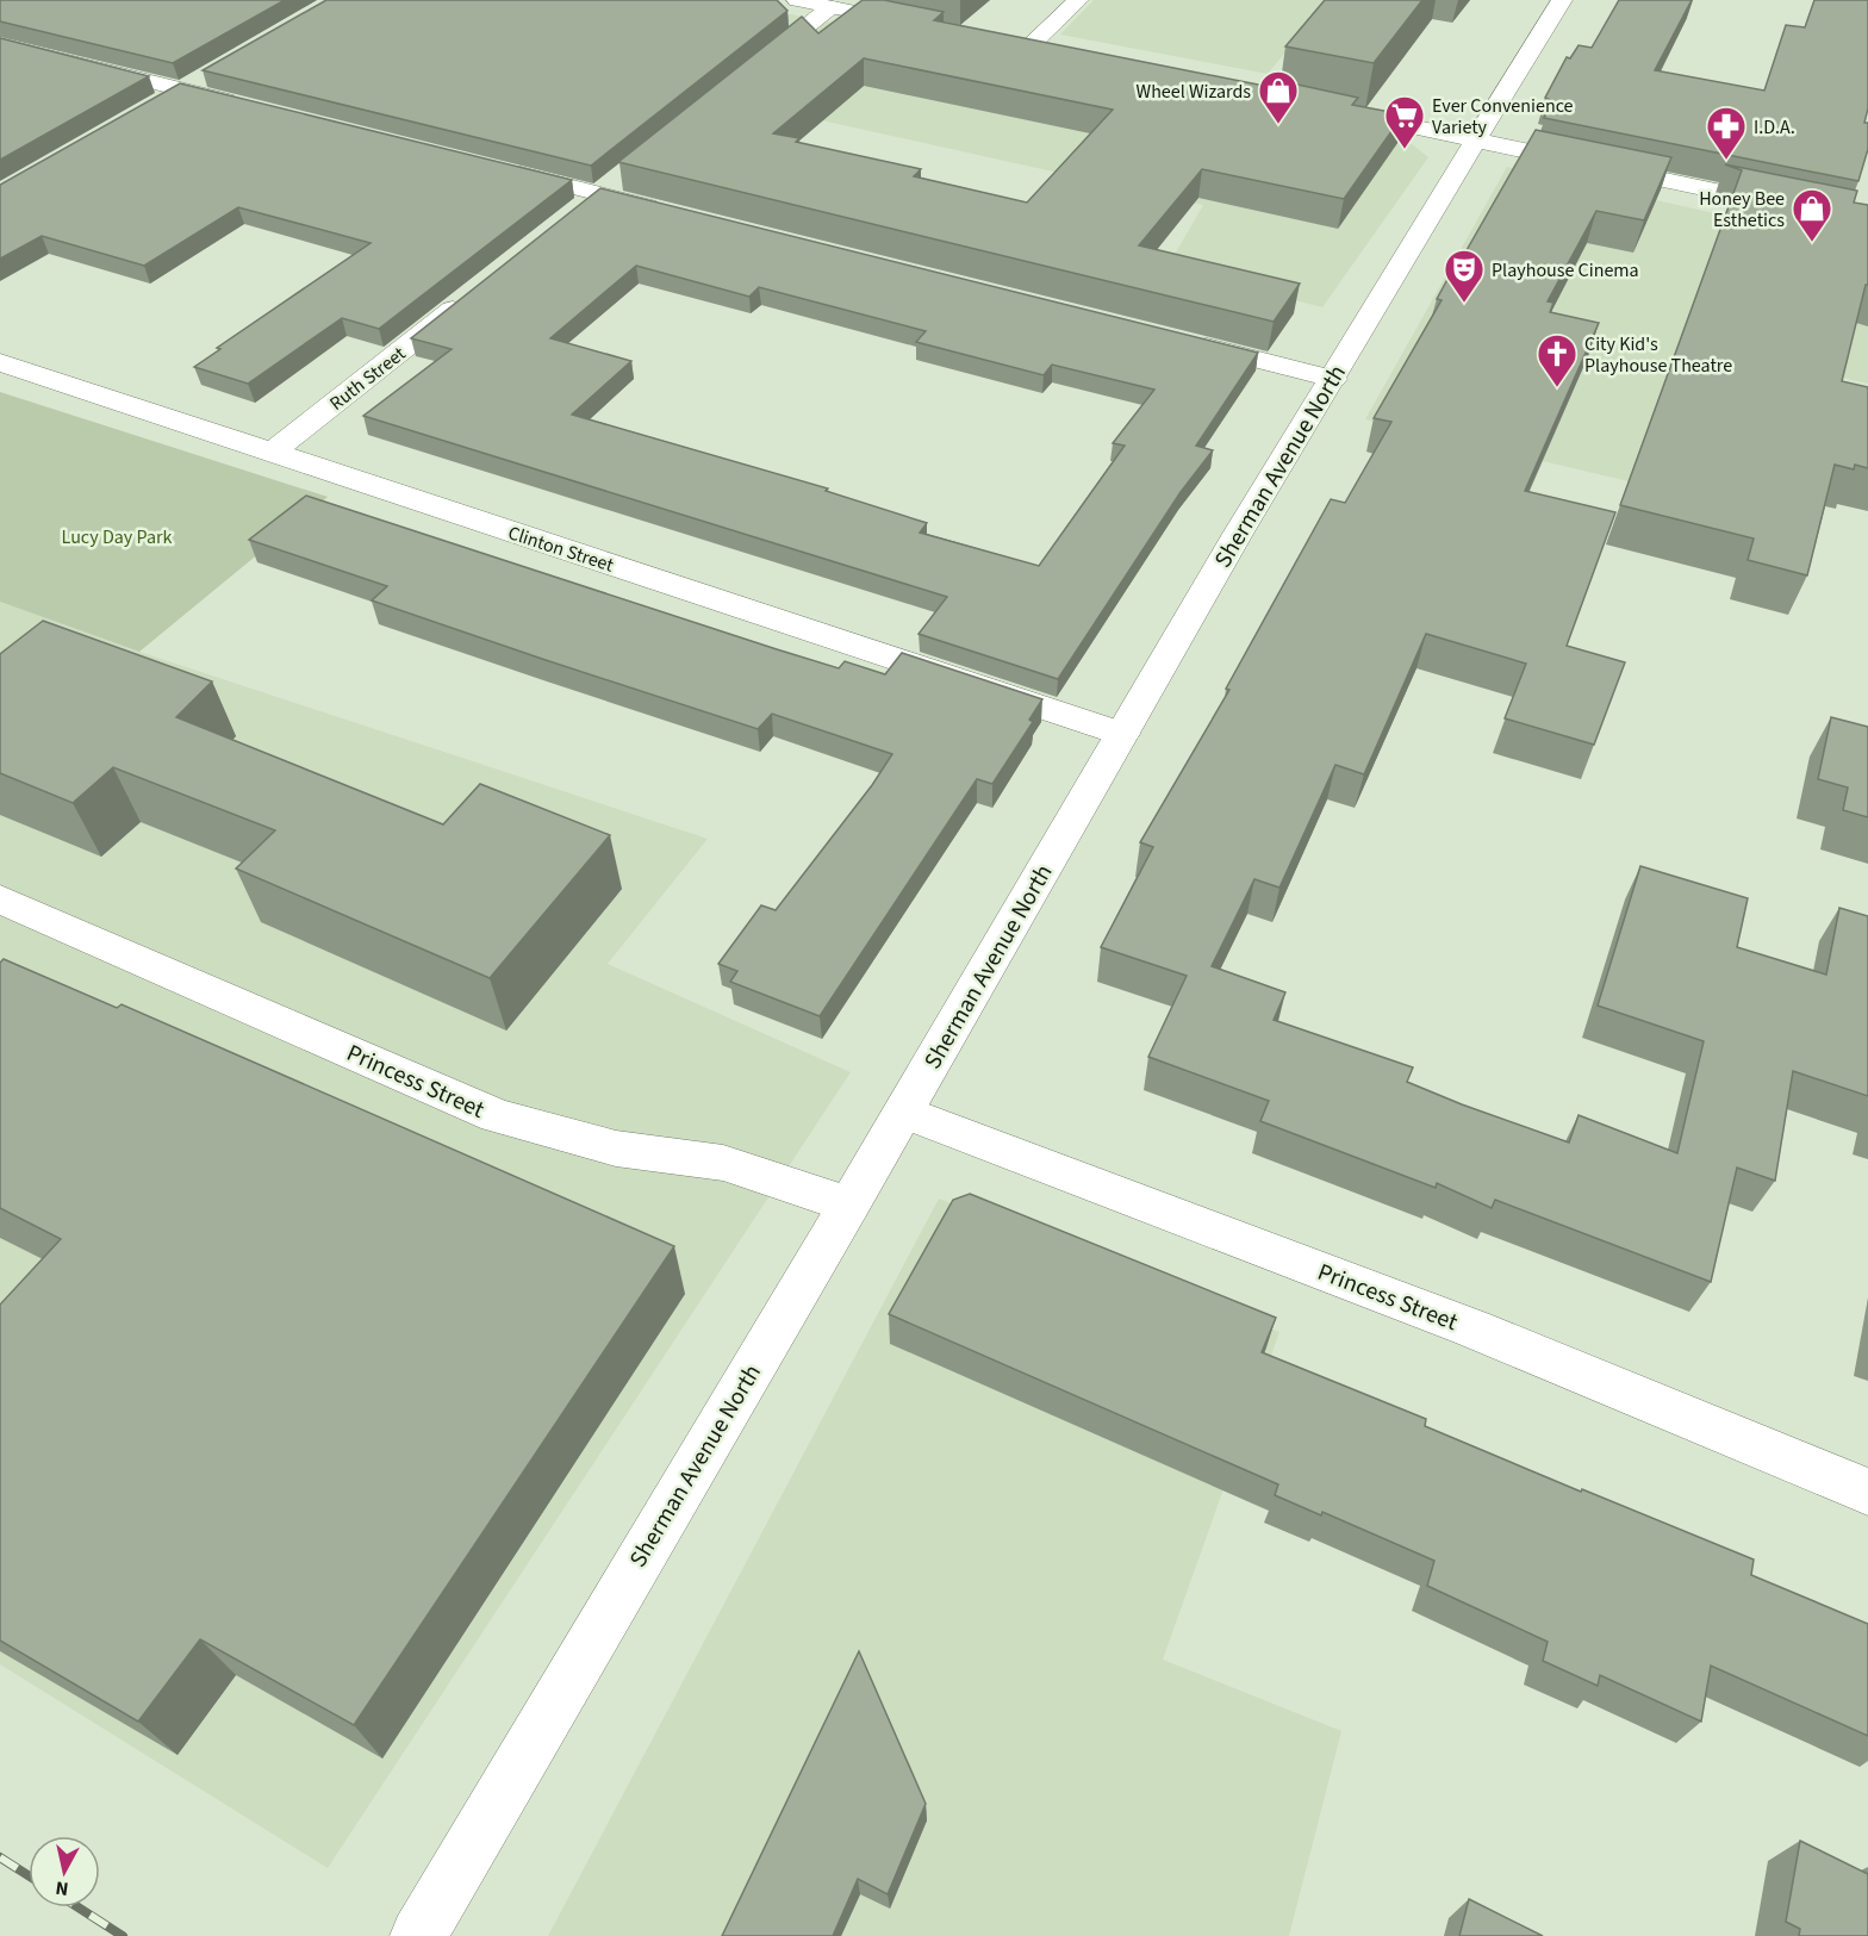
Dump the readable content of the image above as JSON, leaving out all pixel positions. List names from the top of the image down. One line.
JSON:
{"streets":{"street":["Ruth Street","Sherman Avenue North","Clinton Street","Princess Street"]},"crossings":[["Ruth Street","Clinton Street"],["Sherman Avenue North","Clinton Street"],["Sherman Avenue North","Princess Street"]],"parks":["Lucy Day Park"],"places":{"shop":["Wheel Wizards","Honey Bee Esthetics"],"supermarket":["Ever Convenience Variety"],"pharmacy":["I.D.A."],"theatre":["Playhouse Cinema"],"church":["City Kid's Playhouse Theatre"]},"north":"bottom"}
